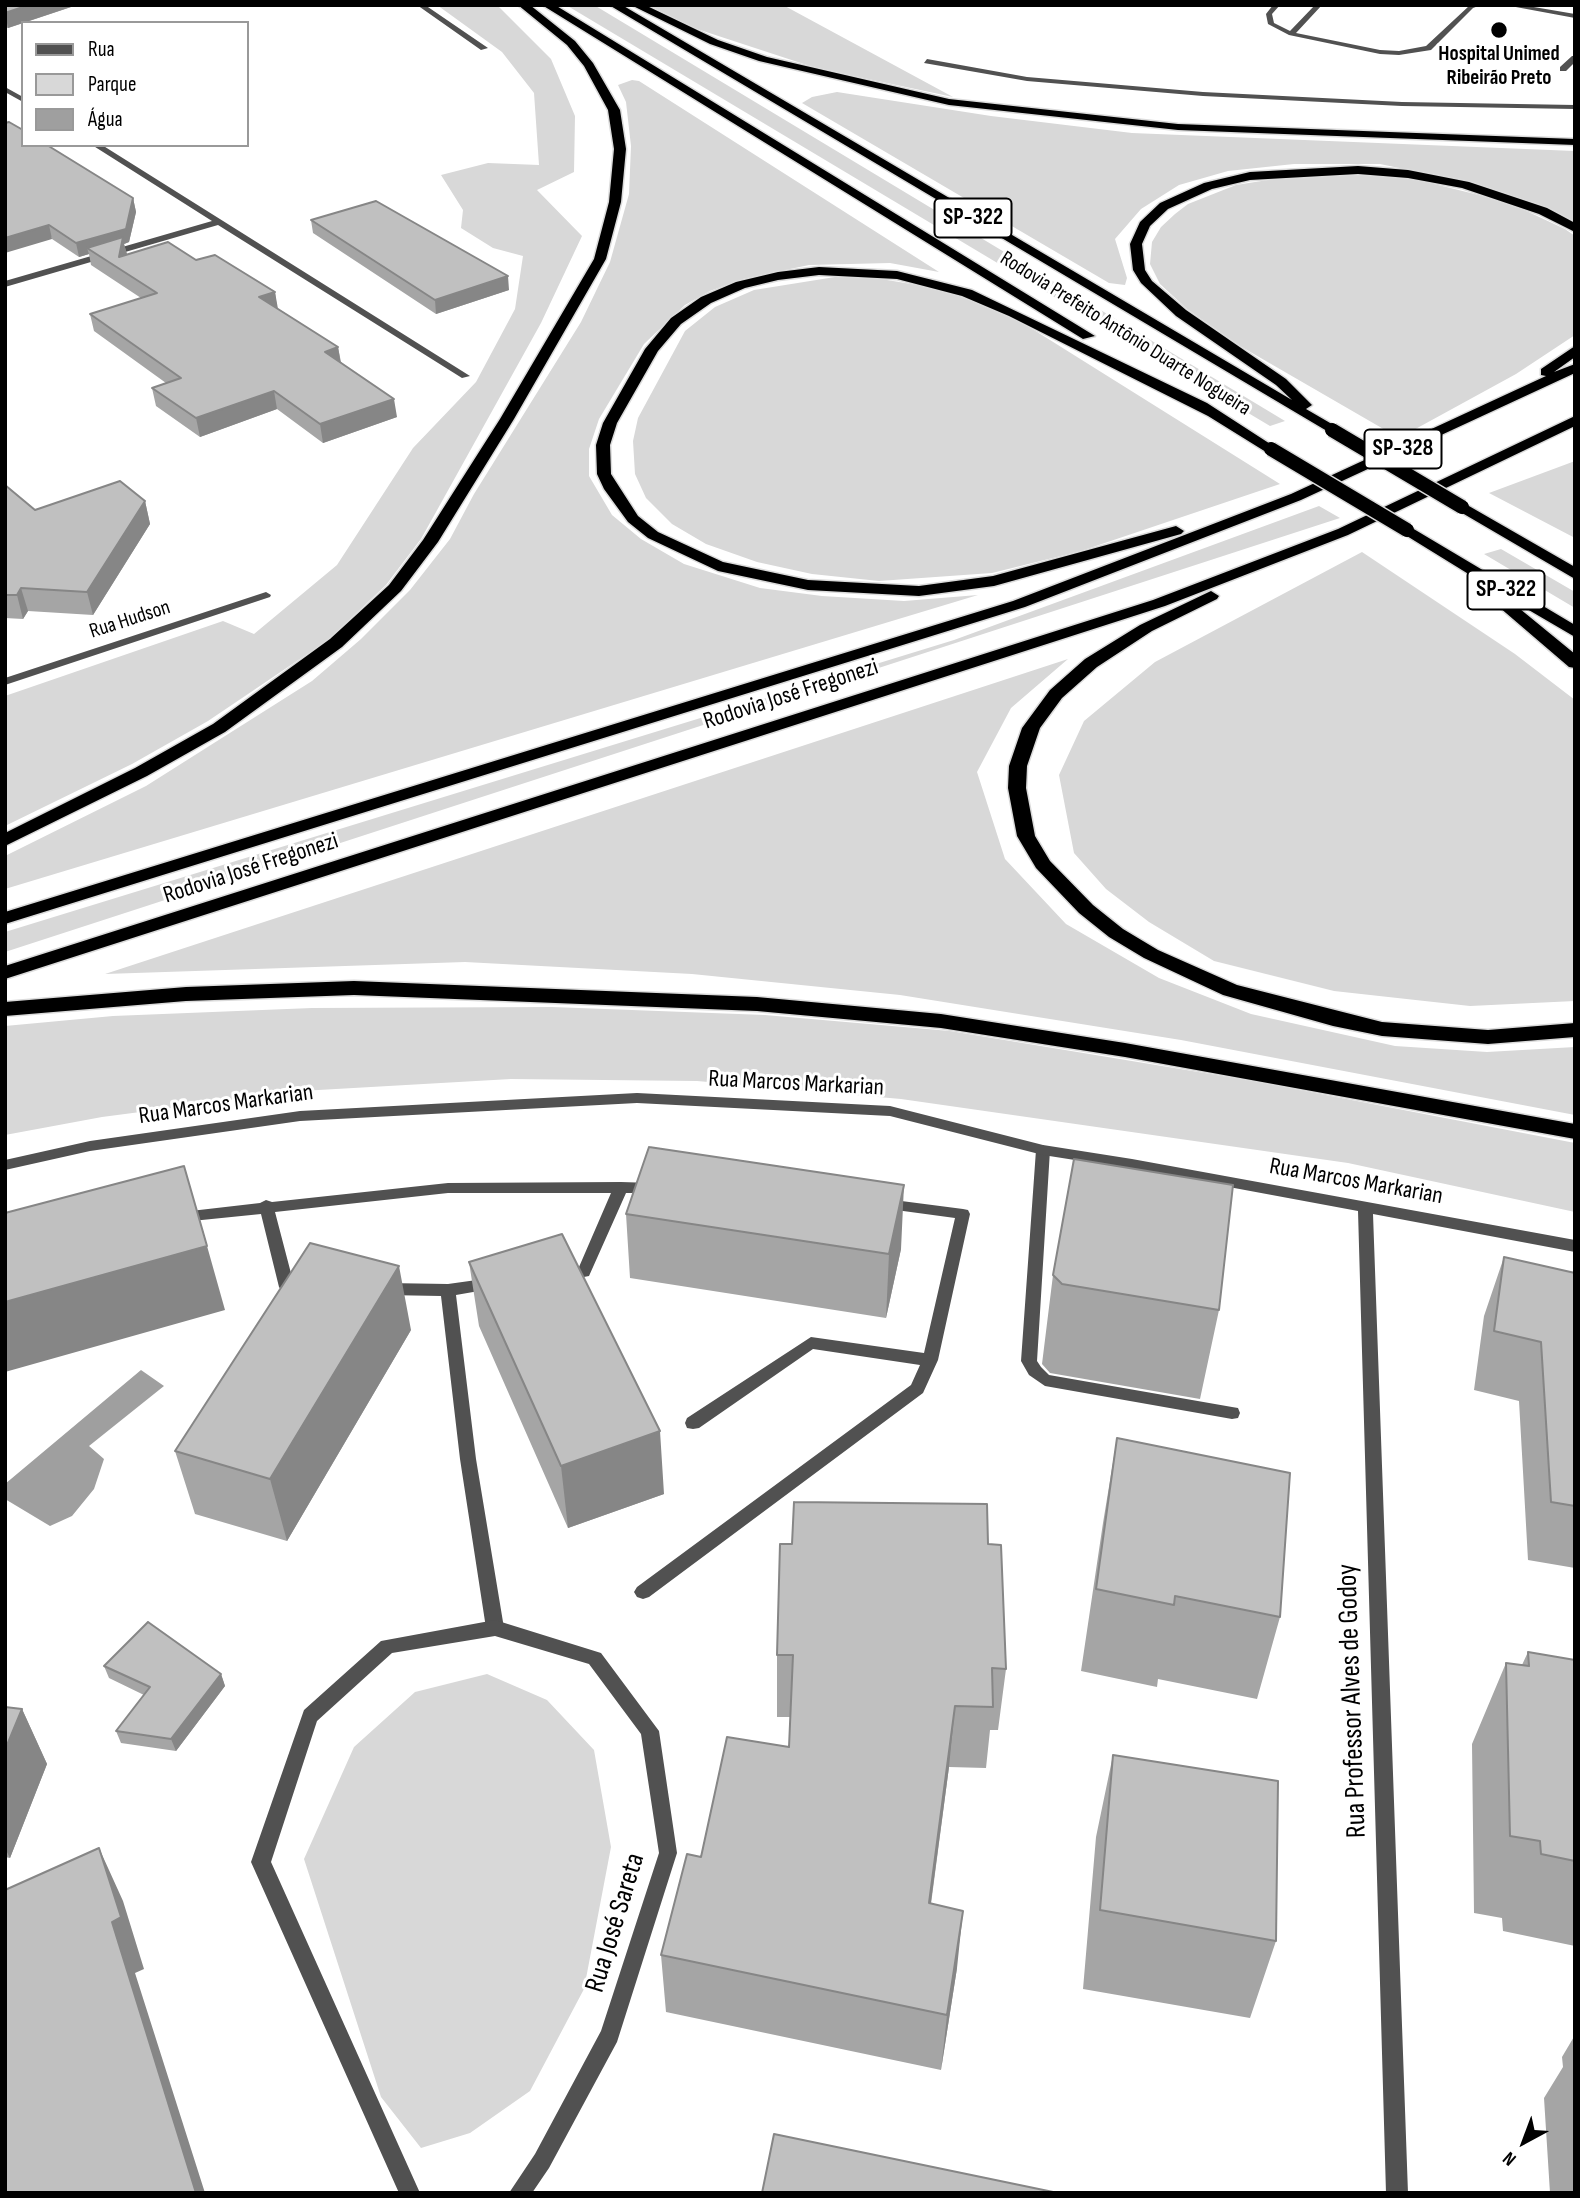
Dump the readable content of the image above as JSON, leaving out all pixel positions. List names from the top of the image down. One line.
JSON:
{"streets":{"highway":["SP-322","Rodovia Prefeito Antônio Duarte Nogueira","SP-328","Rodovia José Fregonezi"],"street":["Rua Hudson","Rua Marcos Markarian","Rua Professor Alves de Godoy","Rua José Sareta"]},"crossings":[["Rua Marcos Markarian","Rua Professor Alves de Godoy"]],"places":["Hospital Unimed Ribeirão Preto"],"legend":["Rua","Parque","Água"],"north":"bottom left"}
